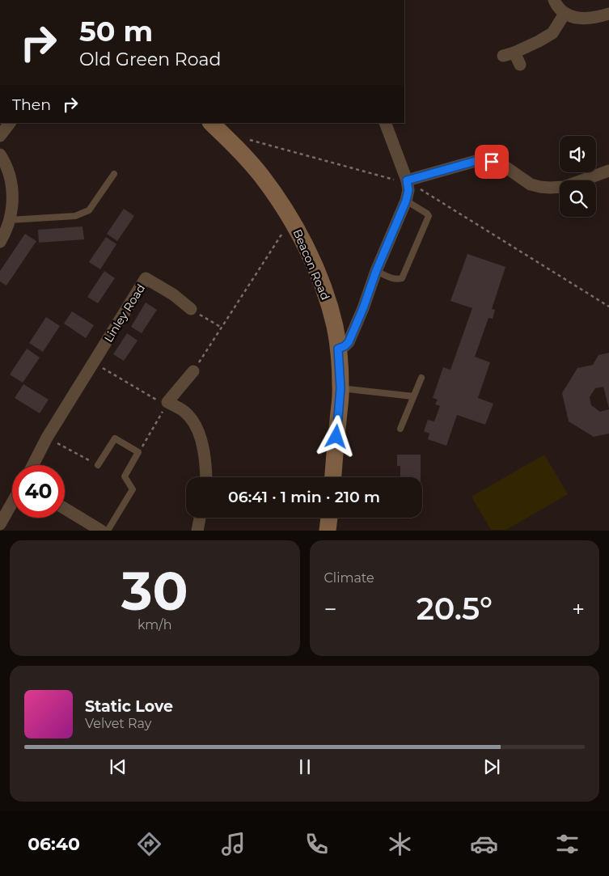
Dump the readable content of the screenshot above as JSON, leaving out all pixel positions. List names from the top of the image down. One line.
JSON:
{"streets":{"street":["Beacon Road","Linley Road"]},"page":{"turn":["50 m","Old Green Road"],"then":"Then","limit":"40","trip":"06:41 · 1 min · 210 m","tile":[["30","km/h"],"Climate"],"heat":["−","20.5°","+"],"song":["Static Love","Velvet Ray"],"tabs":"06:40"}}
